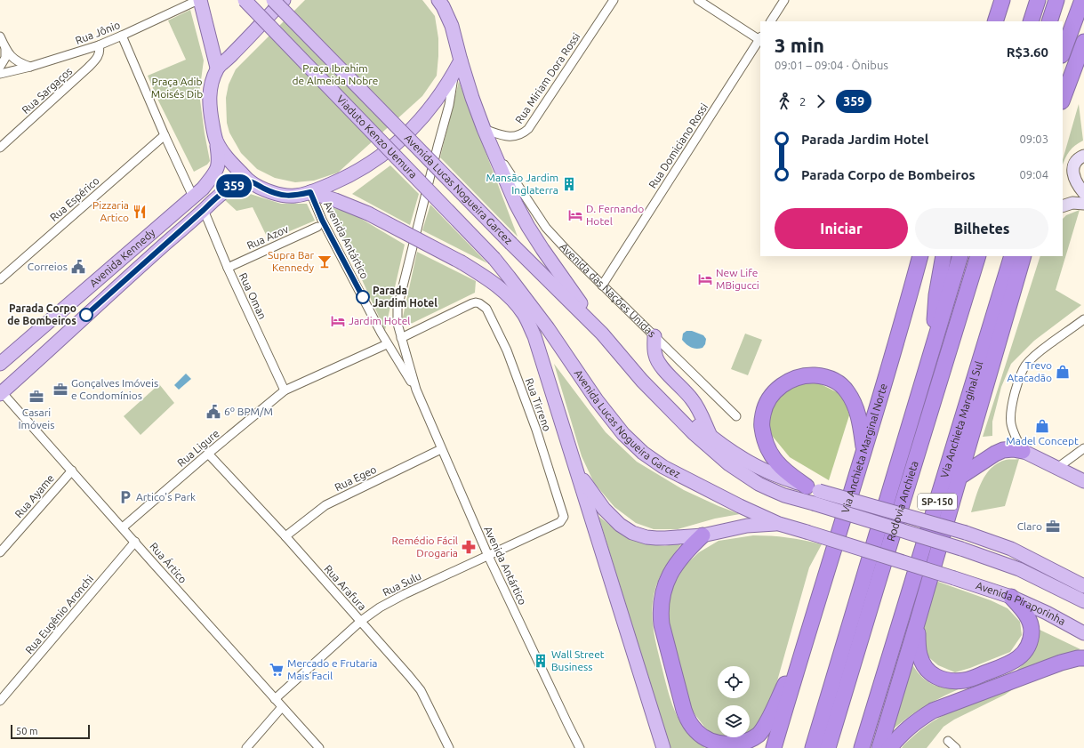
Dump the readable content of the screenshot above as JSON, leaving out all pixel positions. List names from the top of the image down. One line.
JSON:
{"streets":{"highway":["Via Anchieta Marginal Sul","Via Anchieta Marginal Norte","Rodovia Anchieta","SP-150"],"main road":["Viaduto Kenzo Uemura","Avenida Lucas Nogueira Garcez","Avenida Kennedy","Avenida das Nações Unidas","Avenida Piraporinha"],"street":["Rua Jônio","Rua Miriam Dora Rossi","Rua Sargaços","Rua Domiciano Rossi","Rua Espérico","Rua Azov","Avenida Antártico","Rua Oman","Rua Tirreno","Rua Ligure","Rua Egeo","Rua Ayame","Rua Ártico","Rua Sulu","Rua Arafura","Rua Eugênio Aronchi"]},"crossings":[["Rua Jônio","Rua Sargaços"],["Rua Miriam Dora Rossi","Avenida das Nações Unidas"],["Viaduto Kenzo Uemura","Avenida Lucas Nogueira Garcez"],["Rua Domiciano Rossi","Avenida das Nações Unidas"],["Avenida Lucas Nogueira Garcez","Avenida das Nações Unidas"],["Avenida Lucas Nogueira Garcez","Avenida Piraporinha"],["Rua Azov","Rua Oman"],["Avenida Antártico","Avenida das Nações Unidas"],["Avenida Antártico","Rua Tirreno"],["Avenida Antártico","Rua Ligure"],["Avenida Antártico","Rua Egeo"],["Avenida Antártico","Rua Sulu"],["Avenida Kennedy","Rua Oman"],["Avenida Kennedy","Rua Ártico"],["Rua Oman","Rua Ligure"],["Rua Tirreno","Rua Sulu"],["Rua Ligure","Rua Ártico"],["Rua Ligure","Rua Arafura"],["Rua Egeo","Rua Arafura"],["Rua Ayame","Rua Ártico"],["Rua Ártico","Rua Sulu"],["Rua Ártico","Rua Eugênio Aronchi"],["Rua Sulu","Rua Arafura"]],"parks":["Praça Ibrahim de Almeida Nobre","Praça Adib Moisés Dib"],"places":{"building":["Mansão Jardim Inglaterra","Wall Street Business"],"restaurant":["Pizzaria Artico"],"hotel":["D. Fernando Hotel","New Life MBigucci","Jardim Hotel"],"bar":["Supra Bar Kennedy"],"public building":["Correios","6º BPM/M"],"other":["Parada Jardim Hotel","Parada Corpo de Bombeiros"],"shop":["Trevo Atacadão","Madel Concept"],"office":["Gonçalves Imóveis e Condomínios","Casari Imóveis","Claro"],"parking":["Artico's Park"],"pharmacy":["Remédio Fácil Drogaria"],"supermarket":["Mercado e Frutaria Mais Facil"]},"lines":["bus line 359"],"scale_bar":"50 m","page":{"on_map":"359","heading":["3 min","09:01 – 09:04 · Ônibus","R$3.60"],"legs":["2","359"],"list":[{"name":"Parada Jardim Hotel","value":"09:03"},{"name":"Parada Corpo de Bombeiros","value":"09:04"}],"buttons":["Iniciar","Bilhetes"],"scale":"50 m"}}
